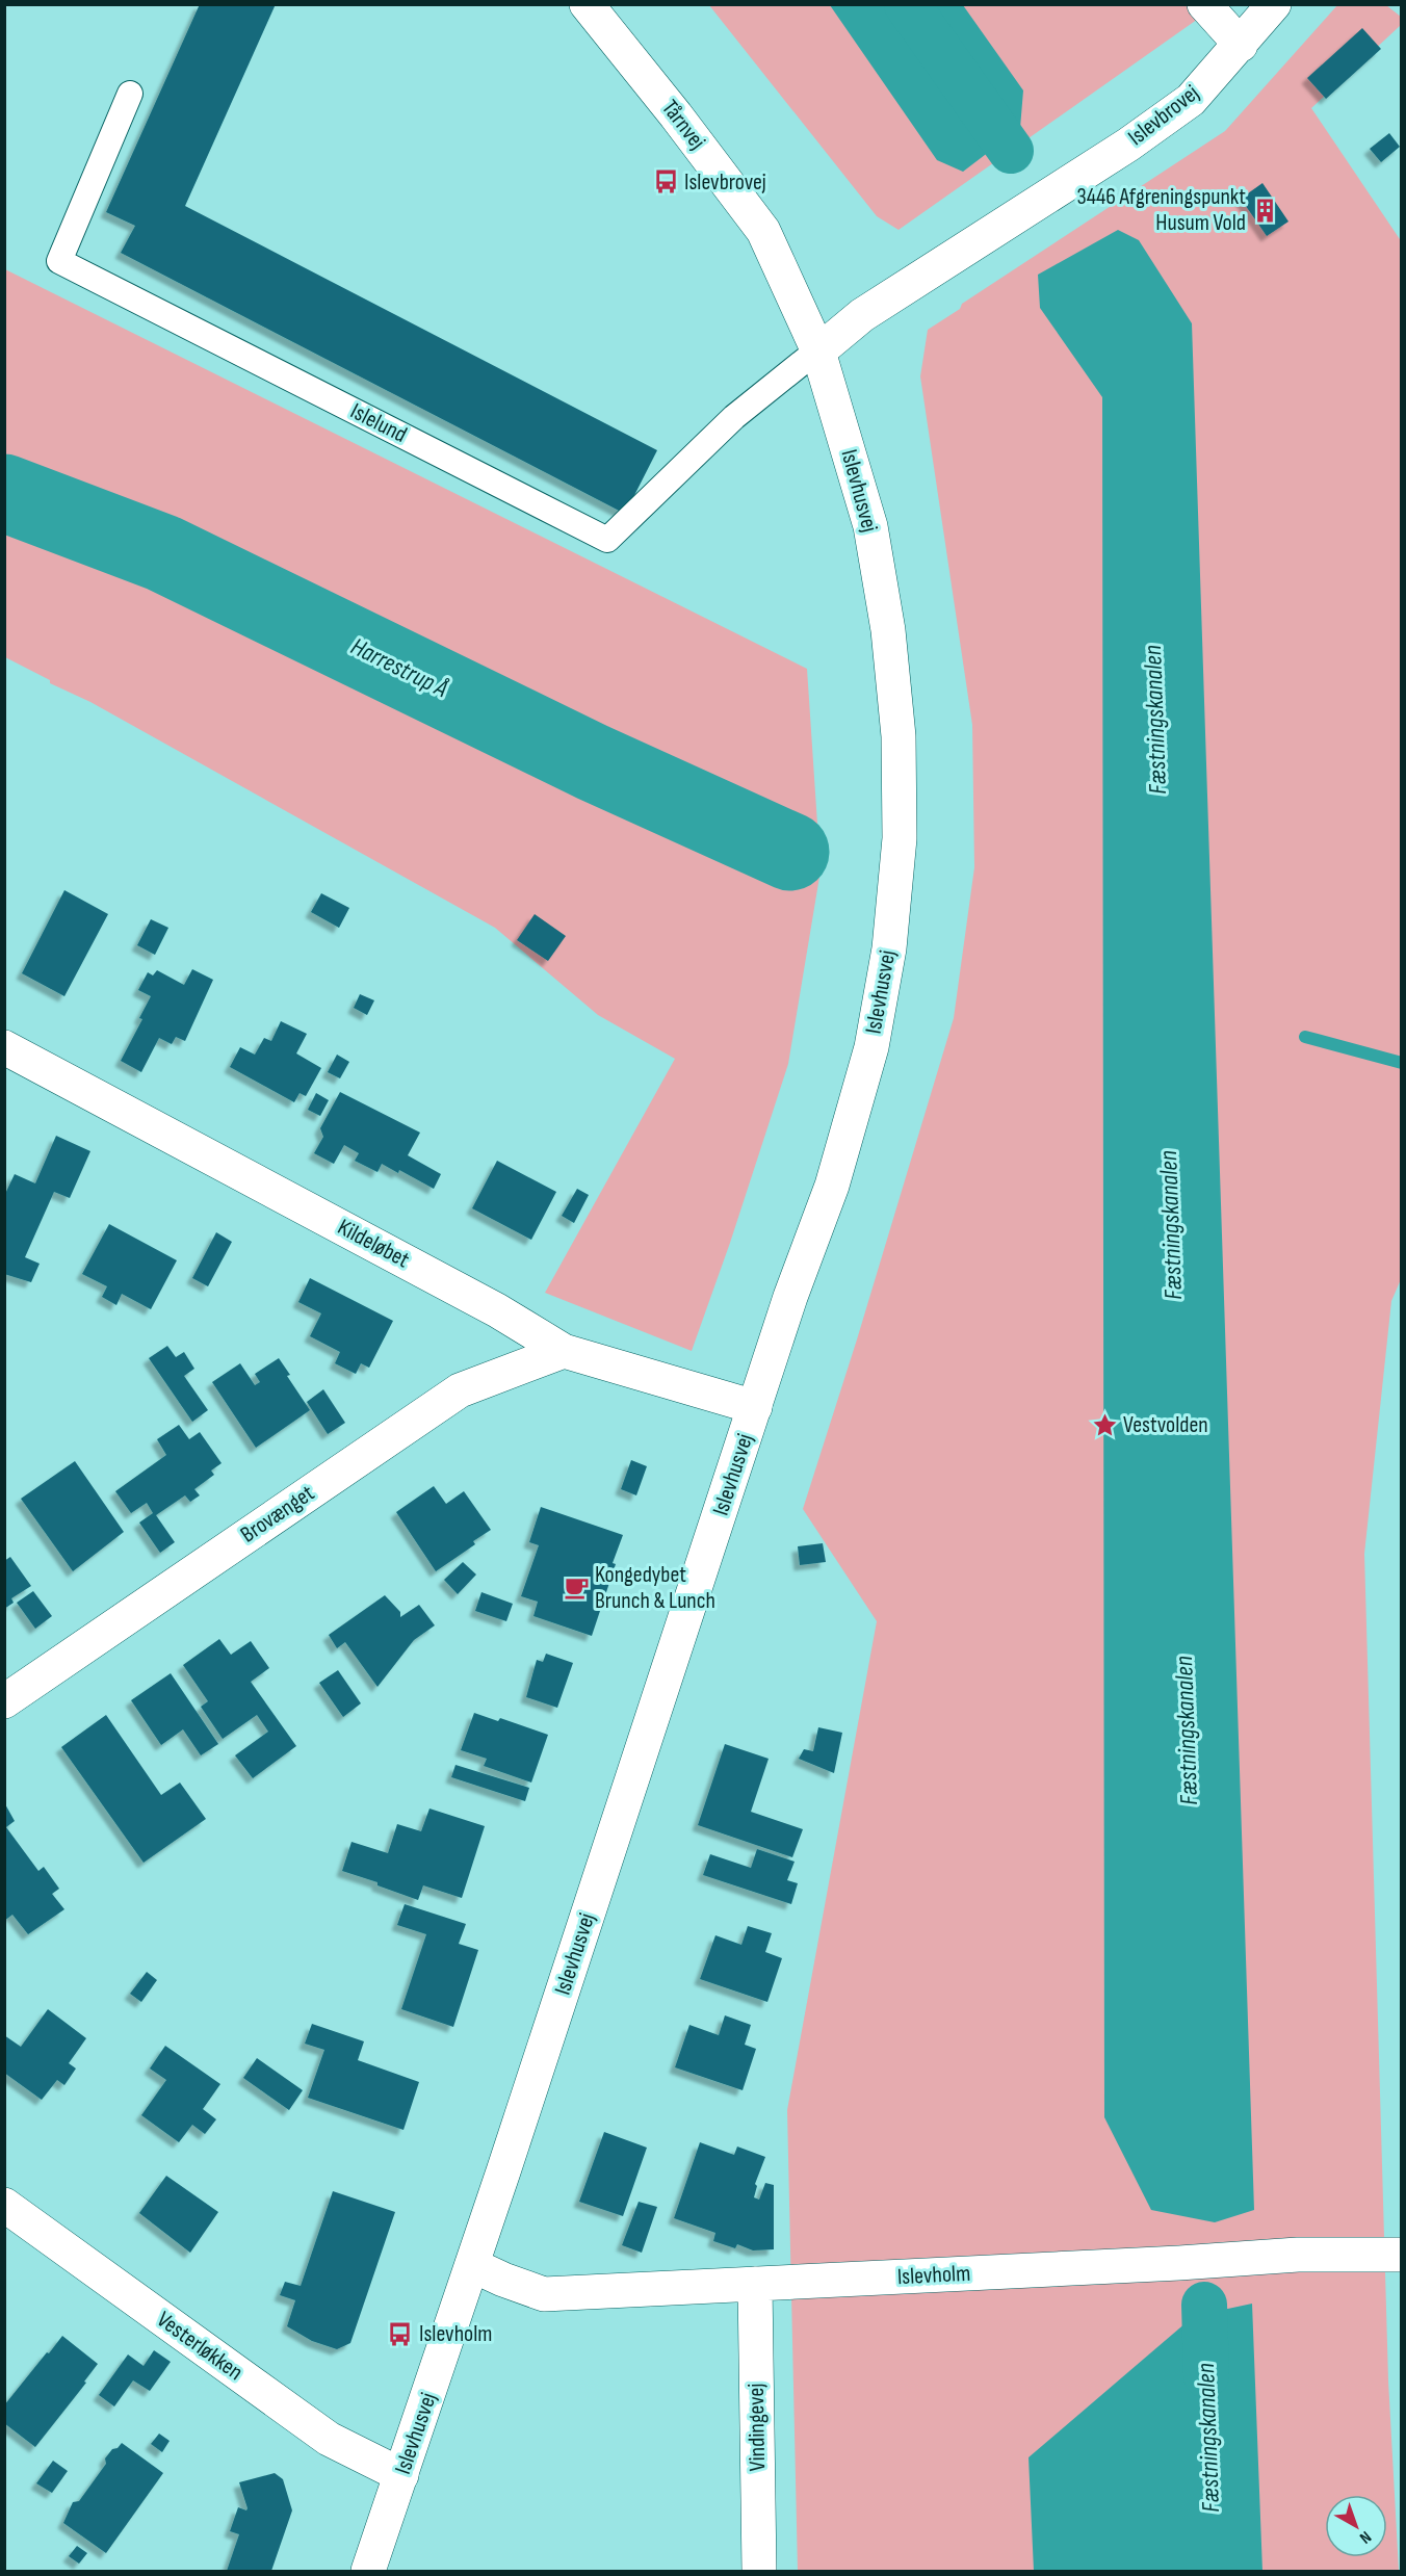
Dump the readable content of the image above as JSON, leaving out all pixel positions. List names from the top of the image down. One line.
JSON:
{"streets":{"street":["Islevbrovej","Tårnvej","Islevhusvej","Kildeløbet","Brovænget","Islevholm","Vesterløkken","Vindingevej"],"lane":["Islelund"]},"crossings":[["Islevbrovej","Tårnvej"],["Islevbrovej","Islelund"],["Islevbrovej","Islevhusvej"],["Tårnvej","Islelund"],["Tårnvej","Islevhusvej"],["Islelund","Islevhusvej"],["Islevhusvej","Kildeløbet"],["Islevhusvej","Islevholm"],["Islevhusvej","Vesterløkken"],["Kildeløbet","Brovænget"],["Islevholm","Vindingevej"]],"water":["Harrestrup Å","Fæstningskanalen"],"places":{"bus stop":["Islevbrovej","Islevholm"],"building":["3446 Afgreningspunkt Husum Vold"],"place":["Vestvolden"],"cafe":["Kongedybet Brunch & Lunch"]},"north":"bottom right"}
